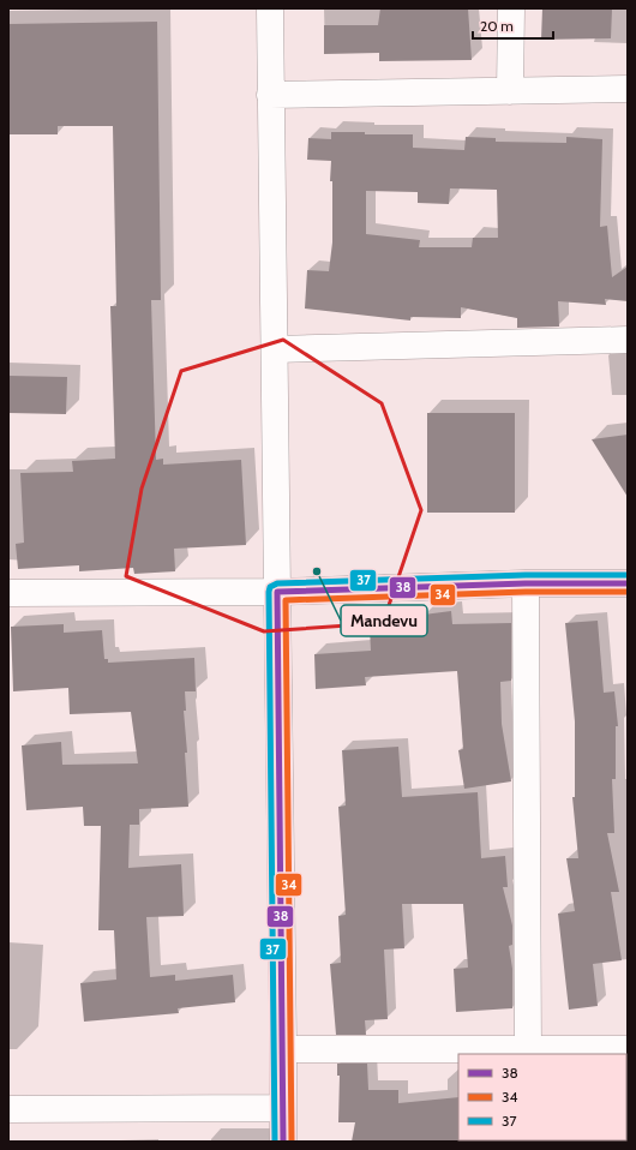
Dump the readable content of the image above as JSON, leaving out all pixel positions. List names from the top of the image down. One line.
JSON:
{"places":["Mandevu"],"lines":["transit line 37","transit line 38","transit line 34"],"legend":["38","34","37"],"scale_bar":"20 m"}
